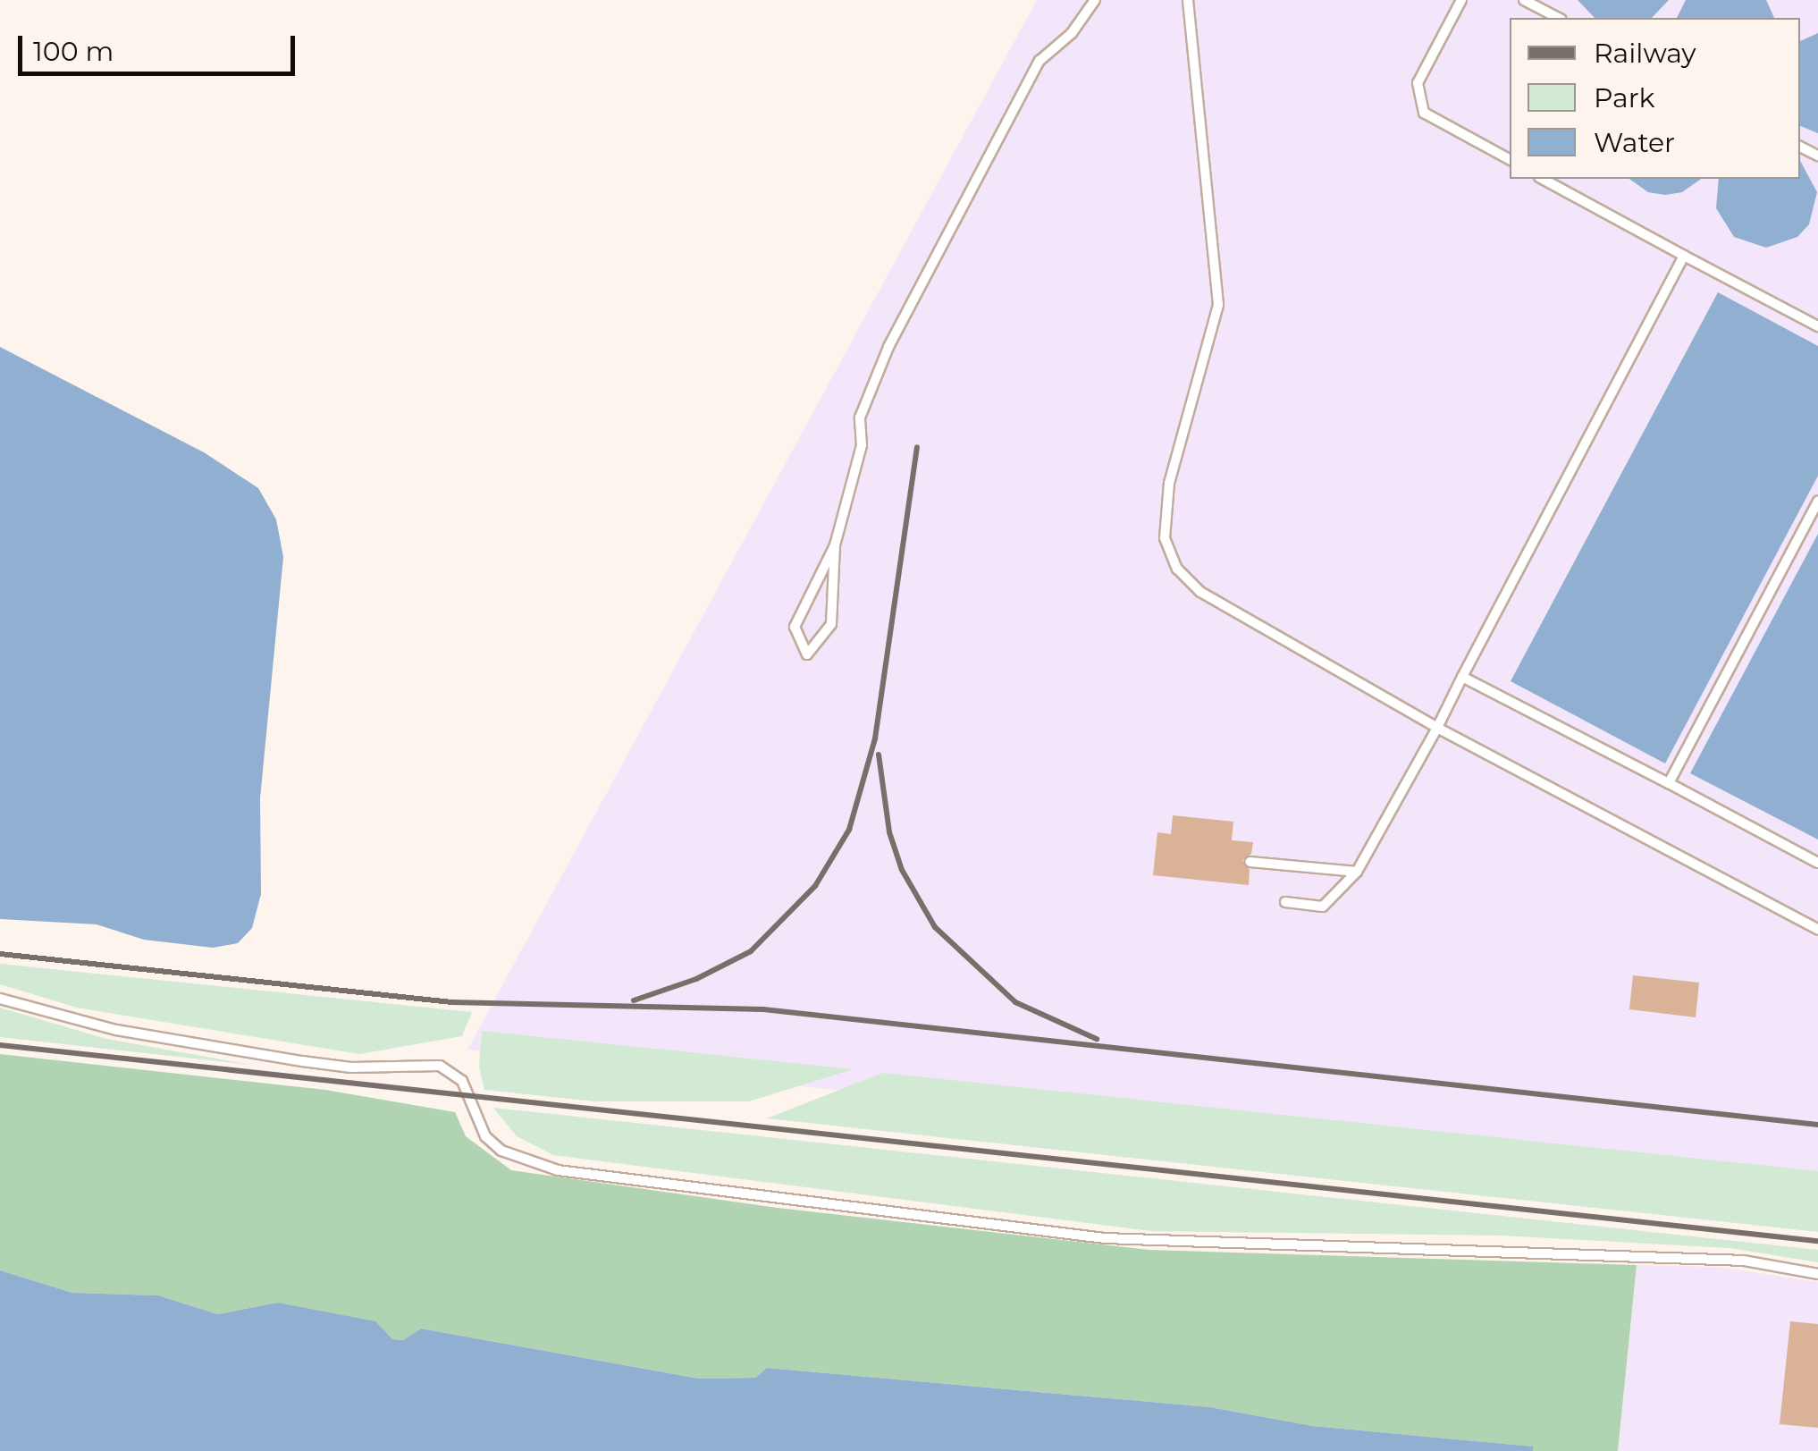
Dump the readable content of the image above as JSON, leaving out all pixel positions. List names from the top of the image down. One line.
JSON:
{"legend":["Railway","Park","Water"],"scale_bar":"100 m"}
